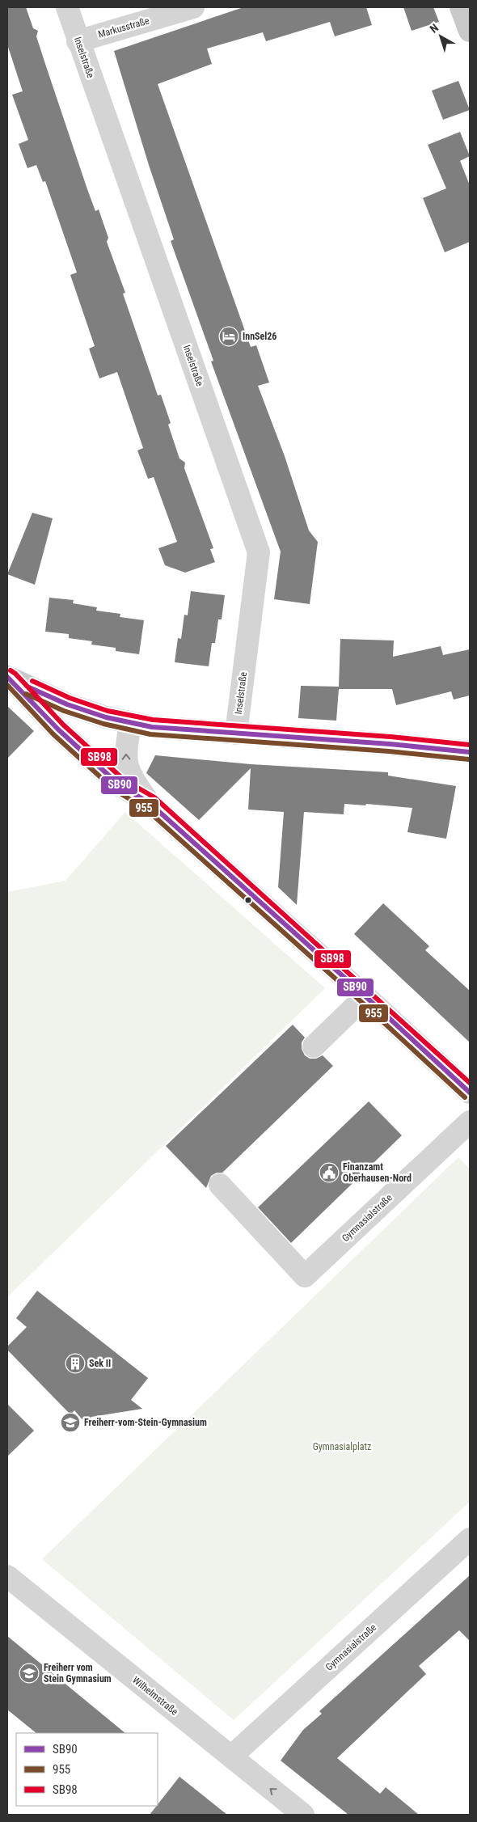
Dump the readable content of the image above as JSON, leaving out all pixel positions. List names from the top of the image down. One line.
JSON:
{"streets":{"street":["Markusstraße","Inselstraße","Gymnasialstraße","Wilhelmstraße"]},"crossings":[["Markusstraße","Inselstraße"],["Gymnasialstraße","Wilhelmstraße"]],"parks":["Gymnasialplatz"],"places":{"hotel":["InnSel26"],"public building":["Finanzamt Oberhausen-Nord"],"building":["Sek II"],"school or university":["Freiherr-vom-Stein-Gymnasium","Freiherr vom Stein Gymnasium"]},"lines":["transit line SB98","transit line SB90","transit line 955"],"legend":["SB90","955","SB98"],"north":"top left"}
